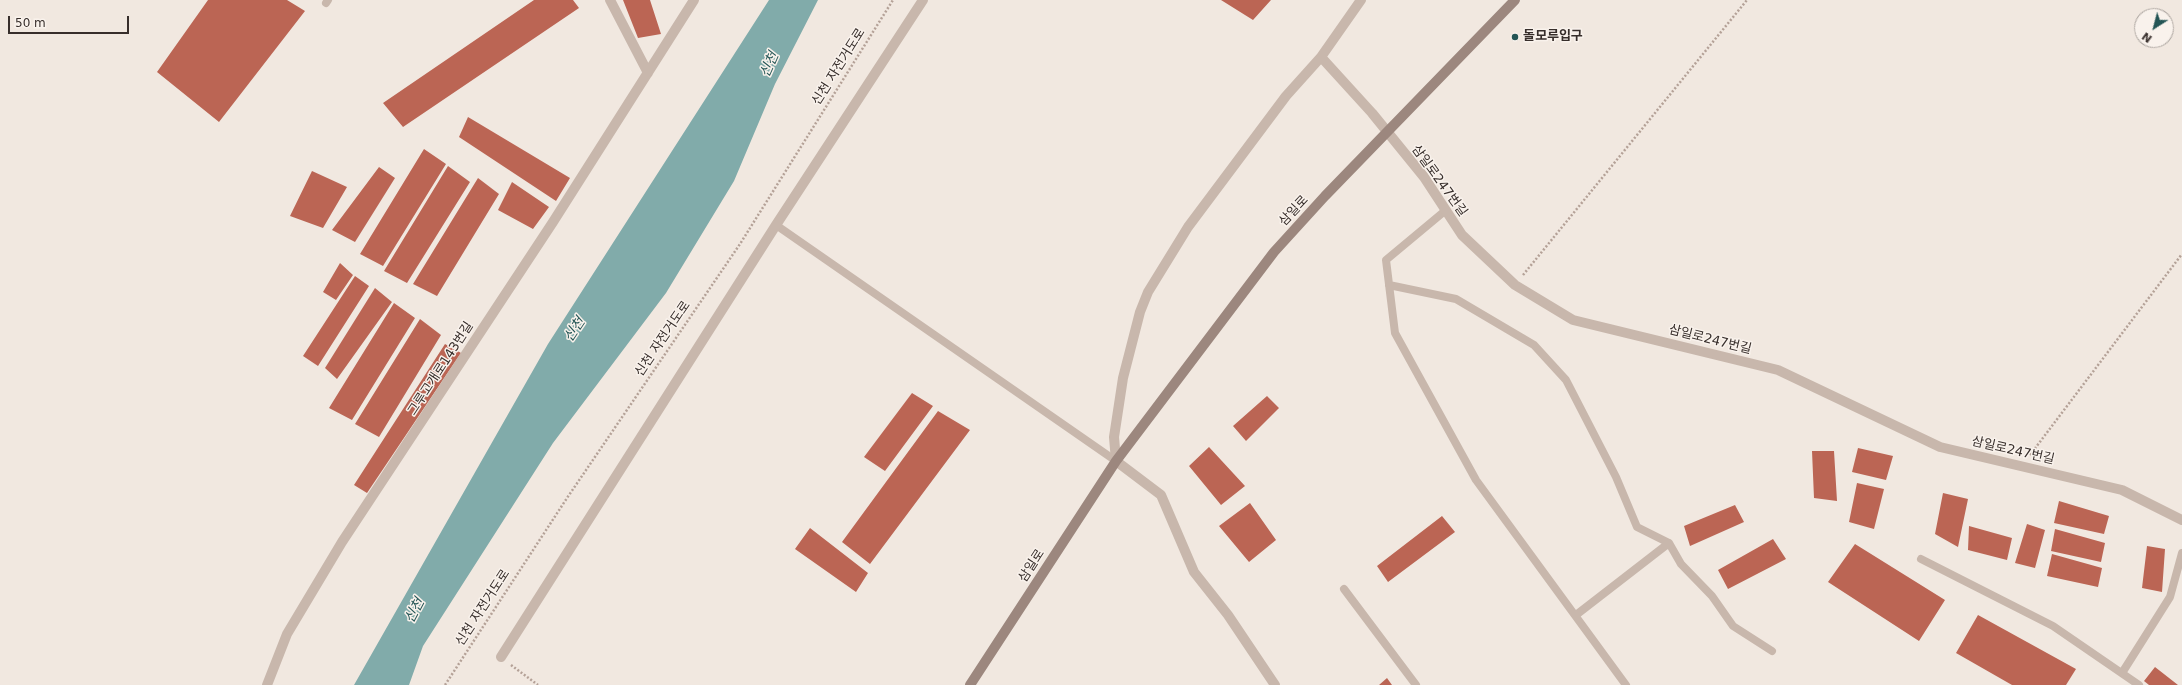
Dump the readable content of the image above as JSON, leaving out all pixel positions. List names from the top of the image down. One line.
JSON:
{"streets":{"main road":["삼일로"],"street":["삼일로247번길","그루고개로143번길"],"path":["신천 자전거도로"]},"crossings":[["삼일로247번길","삼일로"]],"water":["신천"],"places":["돌모루입구"],"scale_bar":"50 m","north":"bottom left"}
